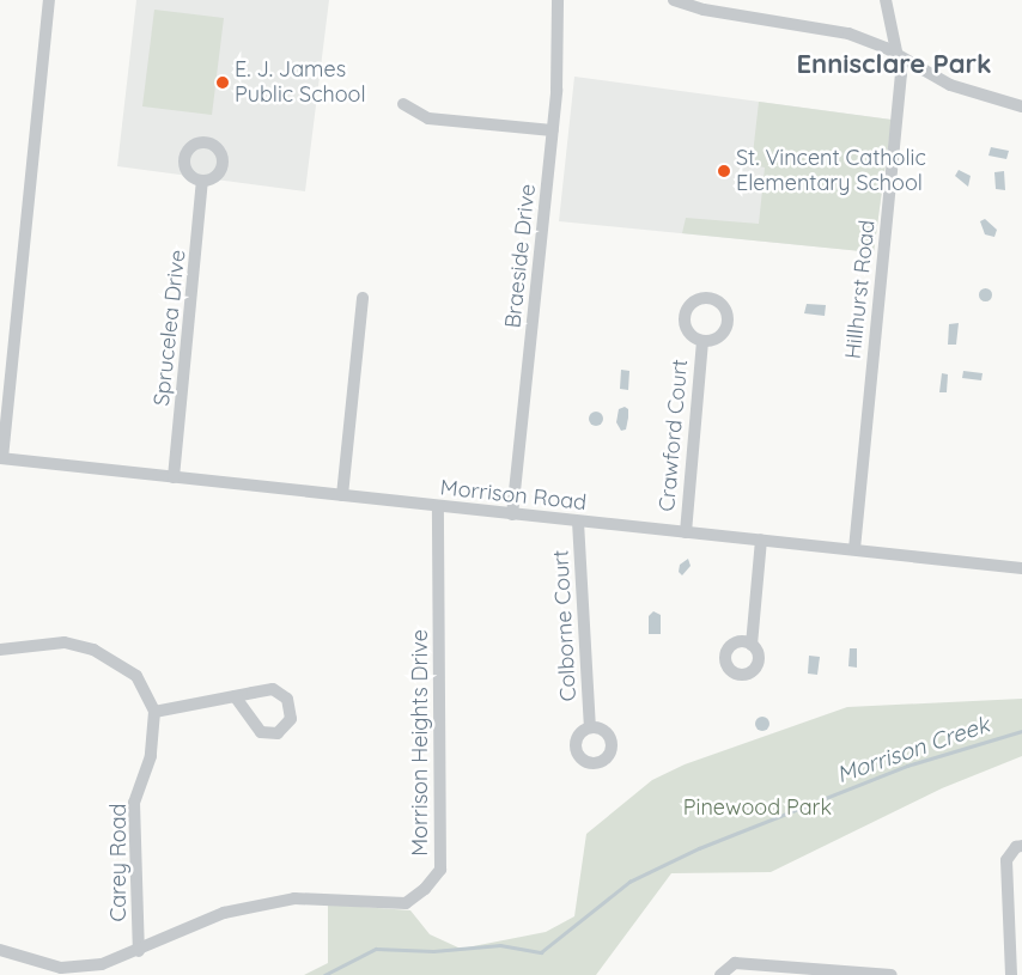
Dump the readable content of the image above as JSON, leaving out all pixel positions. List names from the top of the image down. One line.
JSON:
{"streets":{"street":["Braeside Drive","Hillhurst Road","Sprucelea Drive","Crawford Court","Morrison Road","Colborne Court","Morrison Heights Drive","Carey Road"]},"crossings":[["Braeside Drive","Morrison Road"],["Hillhurst Road","Morrison Road"],["Sprucelea Drive","Morrison Road"],["Crawford Court","Morrison Road"],["Morrison Road","Colborne Court"],["Morrison Road","Morrison Heights Drive"],["Morrison Heights Drive","Carey Road"]],"districts":["Ennisclare Park"],"water":["Morrison Creek"],"parks":["Pinewood Park"],"places":["E. J. James Public School","St. Vincent Catholic Elementary School"]}
